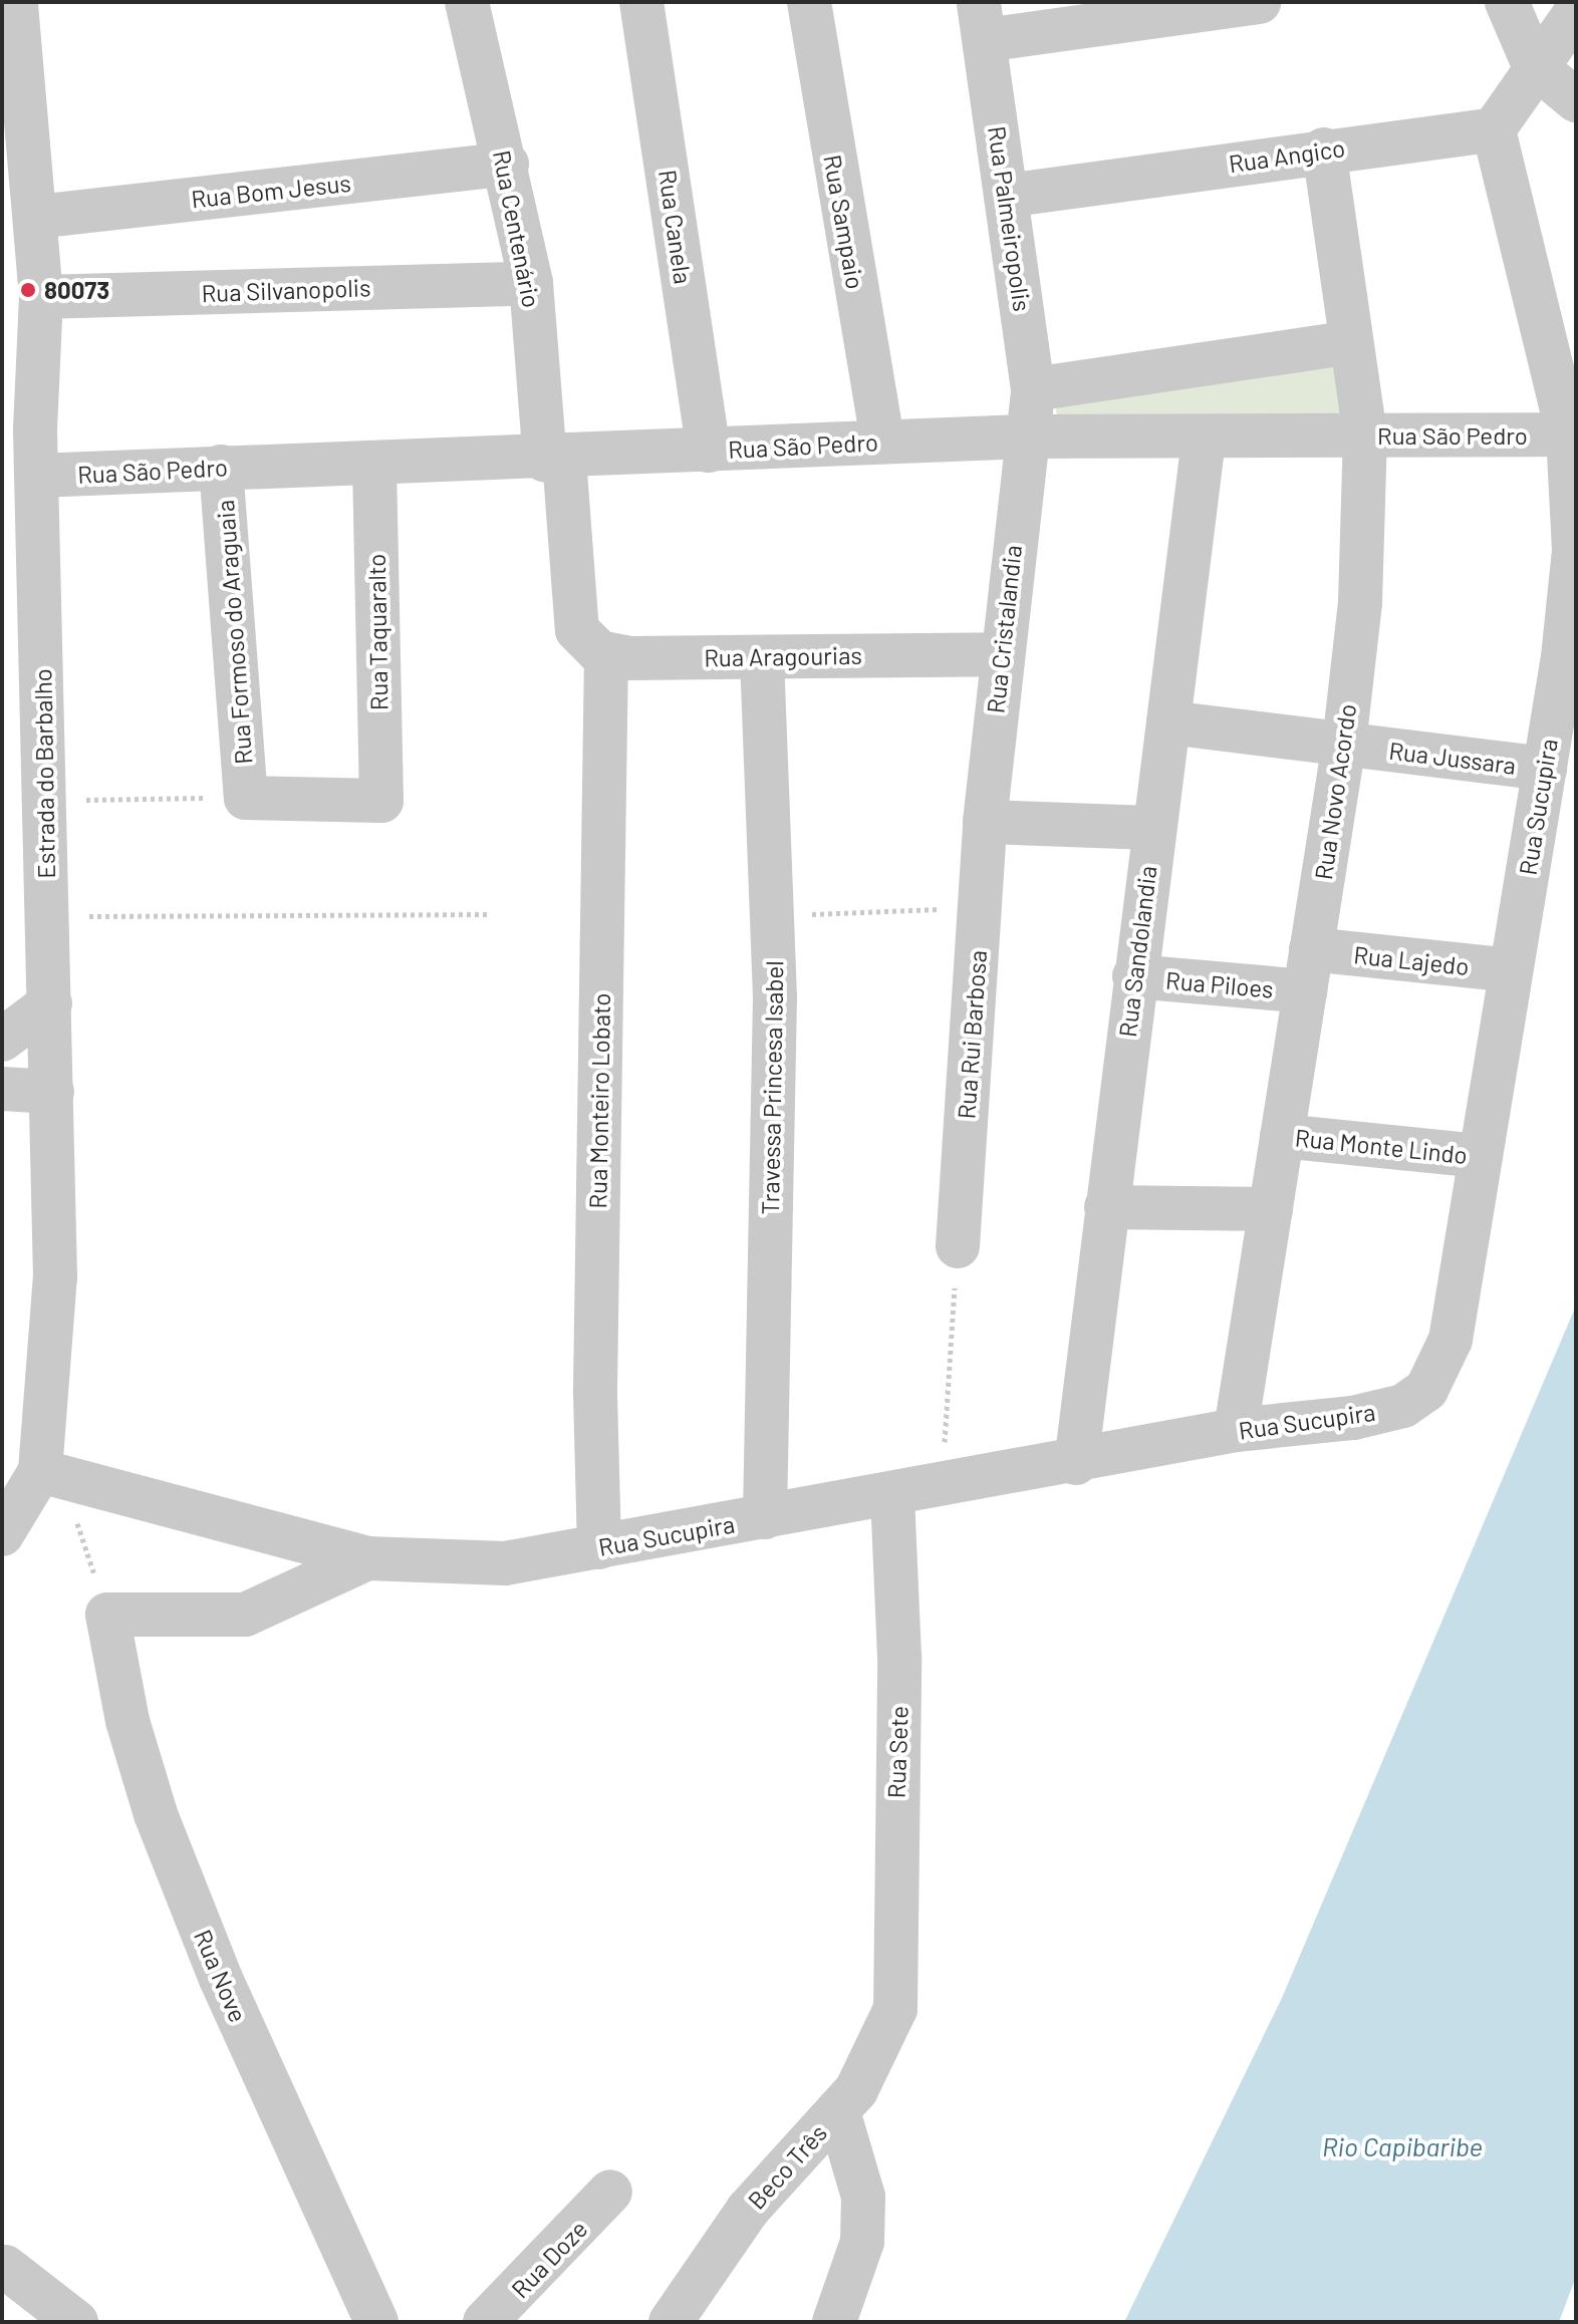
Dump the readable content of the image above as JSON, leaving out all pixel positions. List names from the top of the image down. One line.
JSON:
{"streets":{"street":["Rua Angico","Rua Bom Jesus","Rua Palmeiropolis","Rua Sampaio","Rua Canela","Rua Centenário","Rua Silvanopolis","Rua São Pedro","Rua Cristalandia","Rua Formoso do Araguaia","Rua Taquaralto","Rua Aragourias","Rua Jussara","Estrada do Barbalho","Rua Novo Acordo","Rua Sucupira","Rua Sandolandia","Rua Lajedo","Rua Piloes","Rua Rui Barbosa","Travessa Princesa Isabel","Rua Monteiro Lobato","Rua Monte Lindo","Rua Sete","Rua Nove","Beco Três","Rua Doze"]},"crossings":[["Rua Angico","Rua Palmeiropolis"],["Rua Angico","Rua Novo Acordo"],["Rua Angico","Rua Sucupira"],["Rua Bom Jesus","Rua Centenário"],["Rua Bom Jesus","Estrada do Barbalho"],["Rua Palmeiropolis","Rua São Pedro"],["Rua Palmeiropolis","Rua Cristalandia"],["Rua Sampaio","Rua São Pedro"],["Rua Canela","Rua São Pedro"],["Rua Centenário","Rua Silvanopolis"],["Rua Centenário","Rua São Pedro"],["Rua Centenário","Rua Aragourias"],["Rua Centenário","Rua Monteiro Lobato"],["Rua Silvanopolis","Estrada do Barbalho"],["Rua São Pedro","Rua Cristalandia"],["Rua São Pedro","Rua Formoso do Araguaia"],["Rua São Pedro","Rua Taquaralto"],["Rua São Pedro","Estrada do Barbalho"],["Rua São Pedro","Rua Novo Acordo"],["Rua São Pedro","Rua Sucupira"],["Rua São Pedro","Rua Sandolandia"],["Rua Cristalandia","Rua Aragourias"],["Rua Cristalandia","Rua Rui Barbosa"],["Rua Formoso do Araguaia","Rua Taquaralto"],["Rua Aragourias","Travessa Princesa Isabel"],["Rua Aragourias","Rua Monteiro Lobato"],["Rua Jussara","Rua Novo Acordo"],["Rua Jussara","Rua Sucupira"],["Rua Jussara","Rua Sandolandia"],["Estrada do Barbalho","Rua Sucupira"],["Rua Novo Acordo","Rua Sucupira"],["Rua Novo Acordo","Rua Lajedo"],["Rua Novo Acordo","Rua Piloes"],["Rua Novo Acordo","Rua Monte Lindo"],["Rua Sucupira","Rua Sandolandia"],["Rua Sucupira","Rua Lajedo"],["Rua Sucupira","Travessa Princesa Isabel"],["Rua Sucupira","Rua Monteiro Lobato"],["Rua Sucupira","Rua Monte Lindo"],["Rua Sucupira","Rua Sete"],["Rua Sucupira","Rua Nove"],["Rua Sandolandia","Rua Piloes"],["Rua Lajedo","Rua Piloes"],["Rua Sete","Beco Três"]],"water":["Rio Capibaribe"],"places":["80073"]}
